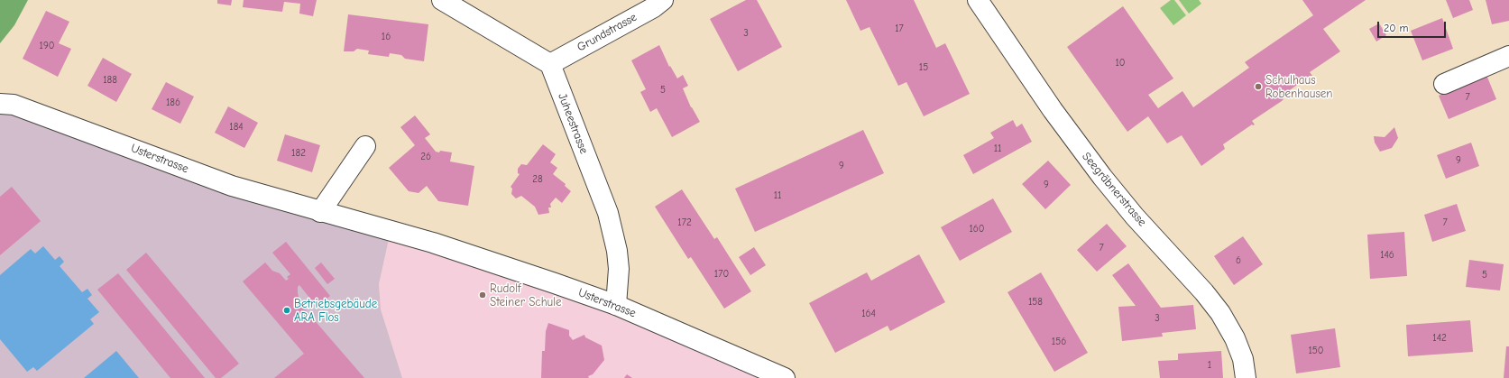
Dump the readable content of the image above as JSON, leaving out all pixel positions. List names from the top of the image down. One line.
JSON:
{"streets":{"street":["Grundstrasse","Juheestrasse","Usterstrasse","Seegräbnerstrasse"]},"crossings":[["Grundstrasse","Juheestrasse"],["Juheestrasse","Usterstrasse"]],"places":["Schulhaus Robenhausen","Rudolf Steiner Schule","Betriebsgebäude ARA Flos"],"house_numbers":["17","3","16","190","10","15","188","5","7","186","184","11","182","26","9","9","28","9","11","172","7","160","7","146","6","170","5","158","164","3","142","156","150","1"],"scale_bar":"20 m"}
